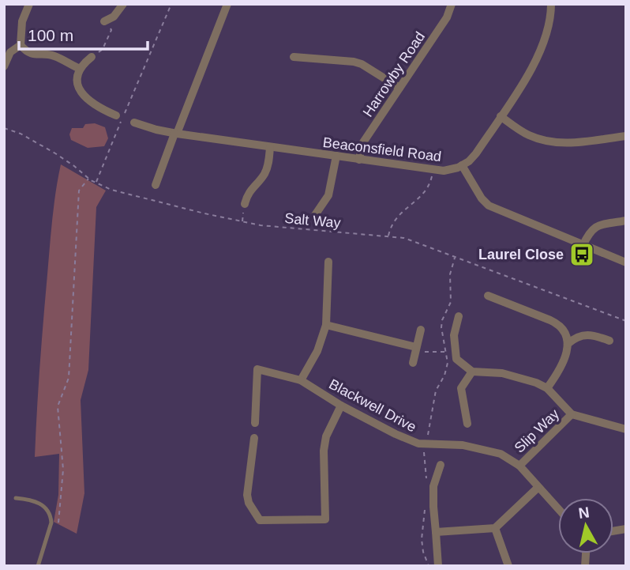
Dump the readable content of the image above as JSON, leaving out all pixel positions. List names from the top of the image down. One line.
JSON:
{"streets":{"street":["Harrowby Road","Beaconsfield Road","Blackwell Drive","Slip Way"],"path":["Salt Way"]},"crossings":[["Harrowby Road","Beaconsfield Road"],["Blackwell Drive","Slip Way"]],"places":{"bus stop":["Laurel Close"]},"scale_bar":"100 m","north":"top"}
